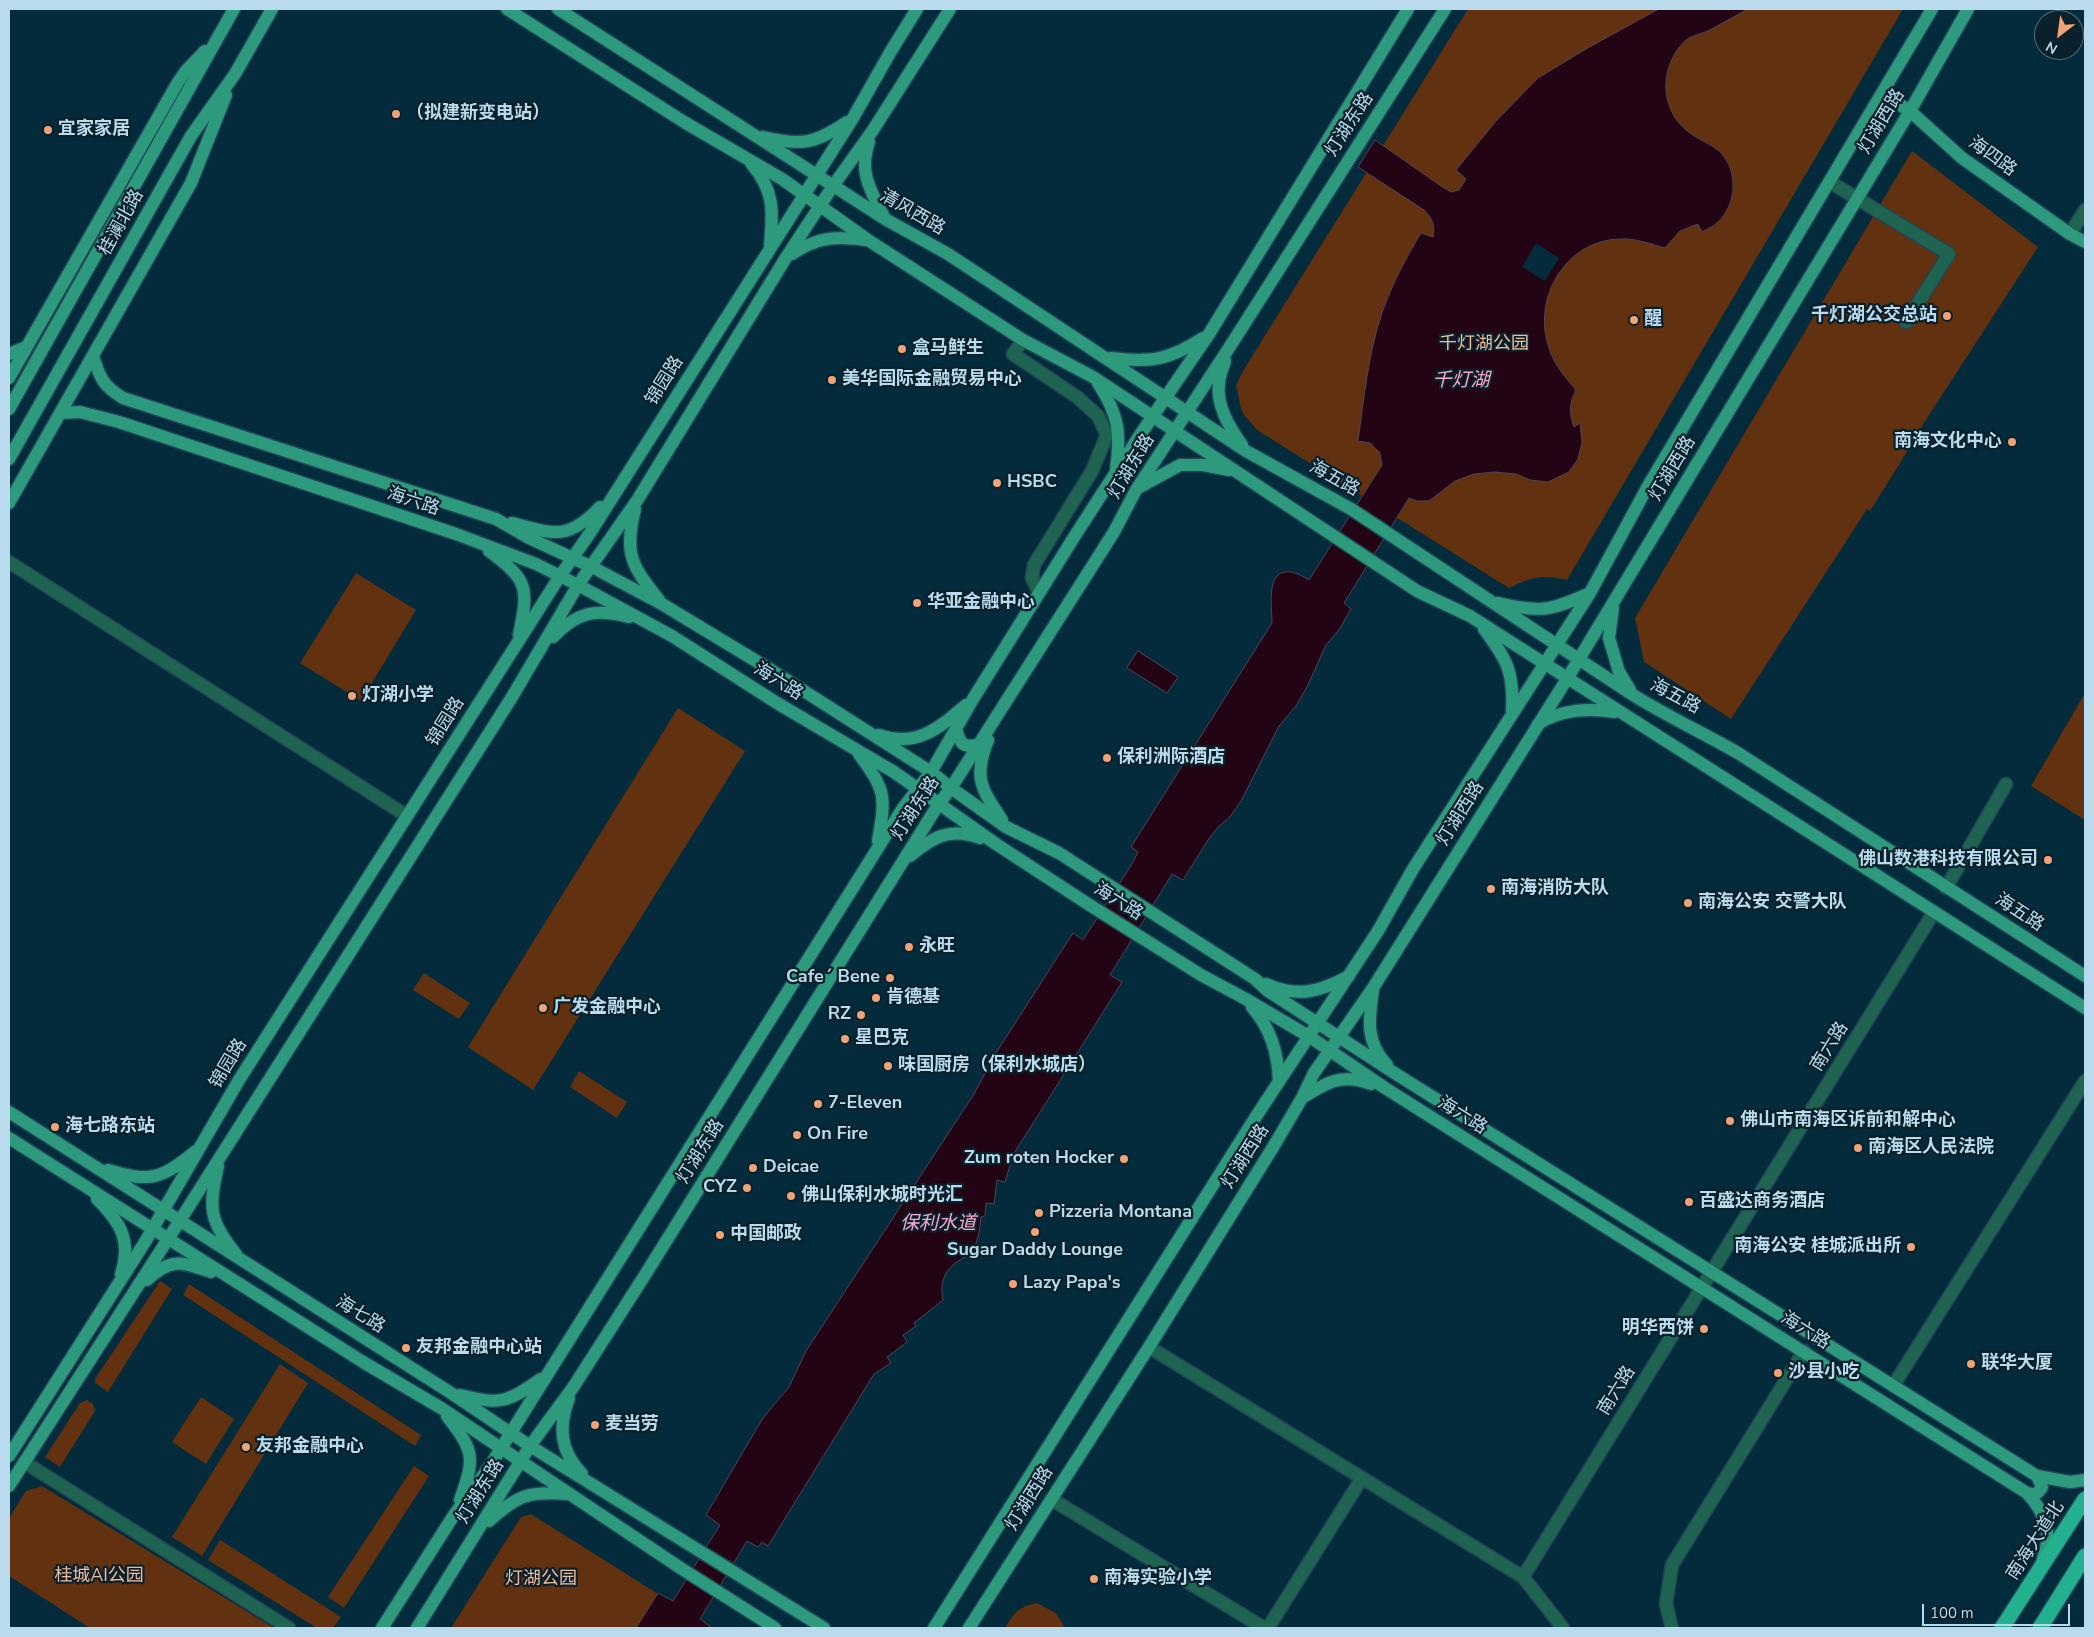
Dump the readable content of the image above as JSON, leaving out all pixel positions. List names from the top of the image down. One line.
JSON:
{"streets":{"highway":["南海大道北"],"main road":["灯湖西路","灯湖东路","海四路","清风西路","桂澜北路","锦园路","海五路","海六路","海七路"],"street":["南六路"]},"crossings":[["灯湖西路","海四路"],["灯湖西路","海五路"],["灯湖西路","海六路"],["灯湖东路","清风西路"],["灯湖东路","海六路"],["灯湖东路","海七路"],["清风西路","锦园路"],["清风西路","海五路"],["锦园路","海六路"],["锦园路","海七路"],["海六路","南六路"],["海六路","南海大道北"]],"water":["千灯湖","保利水道"],"parks":["千灯湖公园","桂城AI公园","灯湖公园"],"places":["（拟建新变电站）","宜家家居","千灯湖公交总站","醒","盒马鲜生","美华国际金融贸易中心","南海文化中心","HSBC","华亚金融中心","灯湖小学","保利洲际酒店","佛山数港科技有限公司","南海消防大队","南海公安 交警大队","永旺","Cafe´ Bene","肯德基","广发金融中心","RZ","星巴克","味国厨房（保利水城店）","7-Eleven","佛山市南海区诉前和解中心","海七路东站","On Fire","南海区人民法院","Zum roten Hocker","Deicae","CYZ","佛山保利水城时光汇","百盛达商务酒店","Pizzeria Montana","Sugar Daddy Lounge","中国邮政","南海公安 桂城派出所","Lazy Papa's","明华西饼","友邦金融中心站","联华大厦","沙县小吃","麦当劳","友邦金融中心","南海实验小学"],"scale_bar":"100 m","north":"bottom left"}
